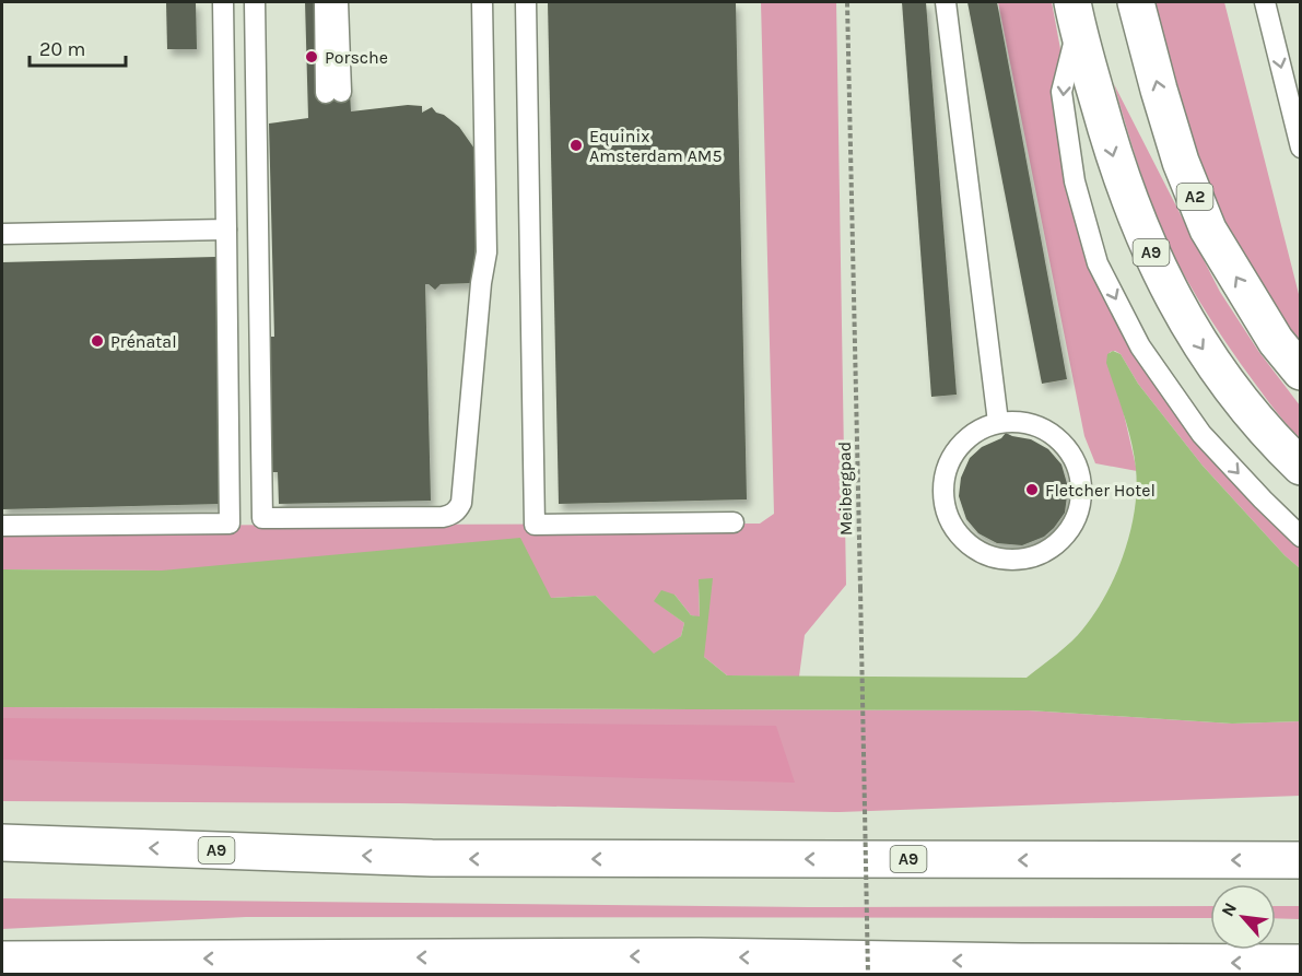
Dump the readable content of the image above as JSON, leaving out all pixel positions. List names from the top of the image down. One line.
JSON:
{"streets":{"highway":["A2","A9"],"path":["Meibergpad"]},"places":["Porsche","Equinix Amsterdam AM5","Prénatal","Fletcher Hotel"],"scale_bar":"20 m","north":"top left"}
